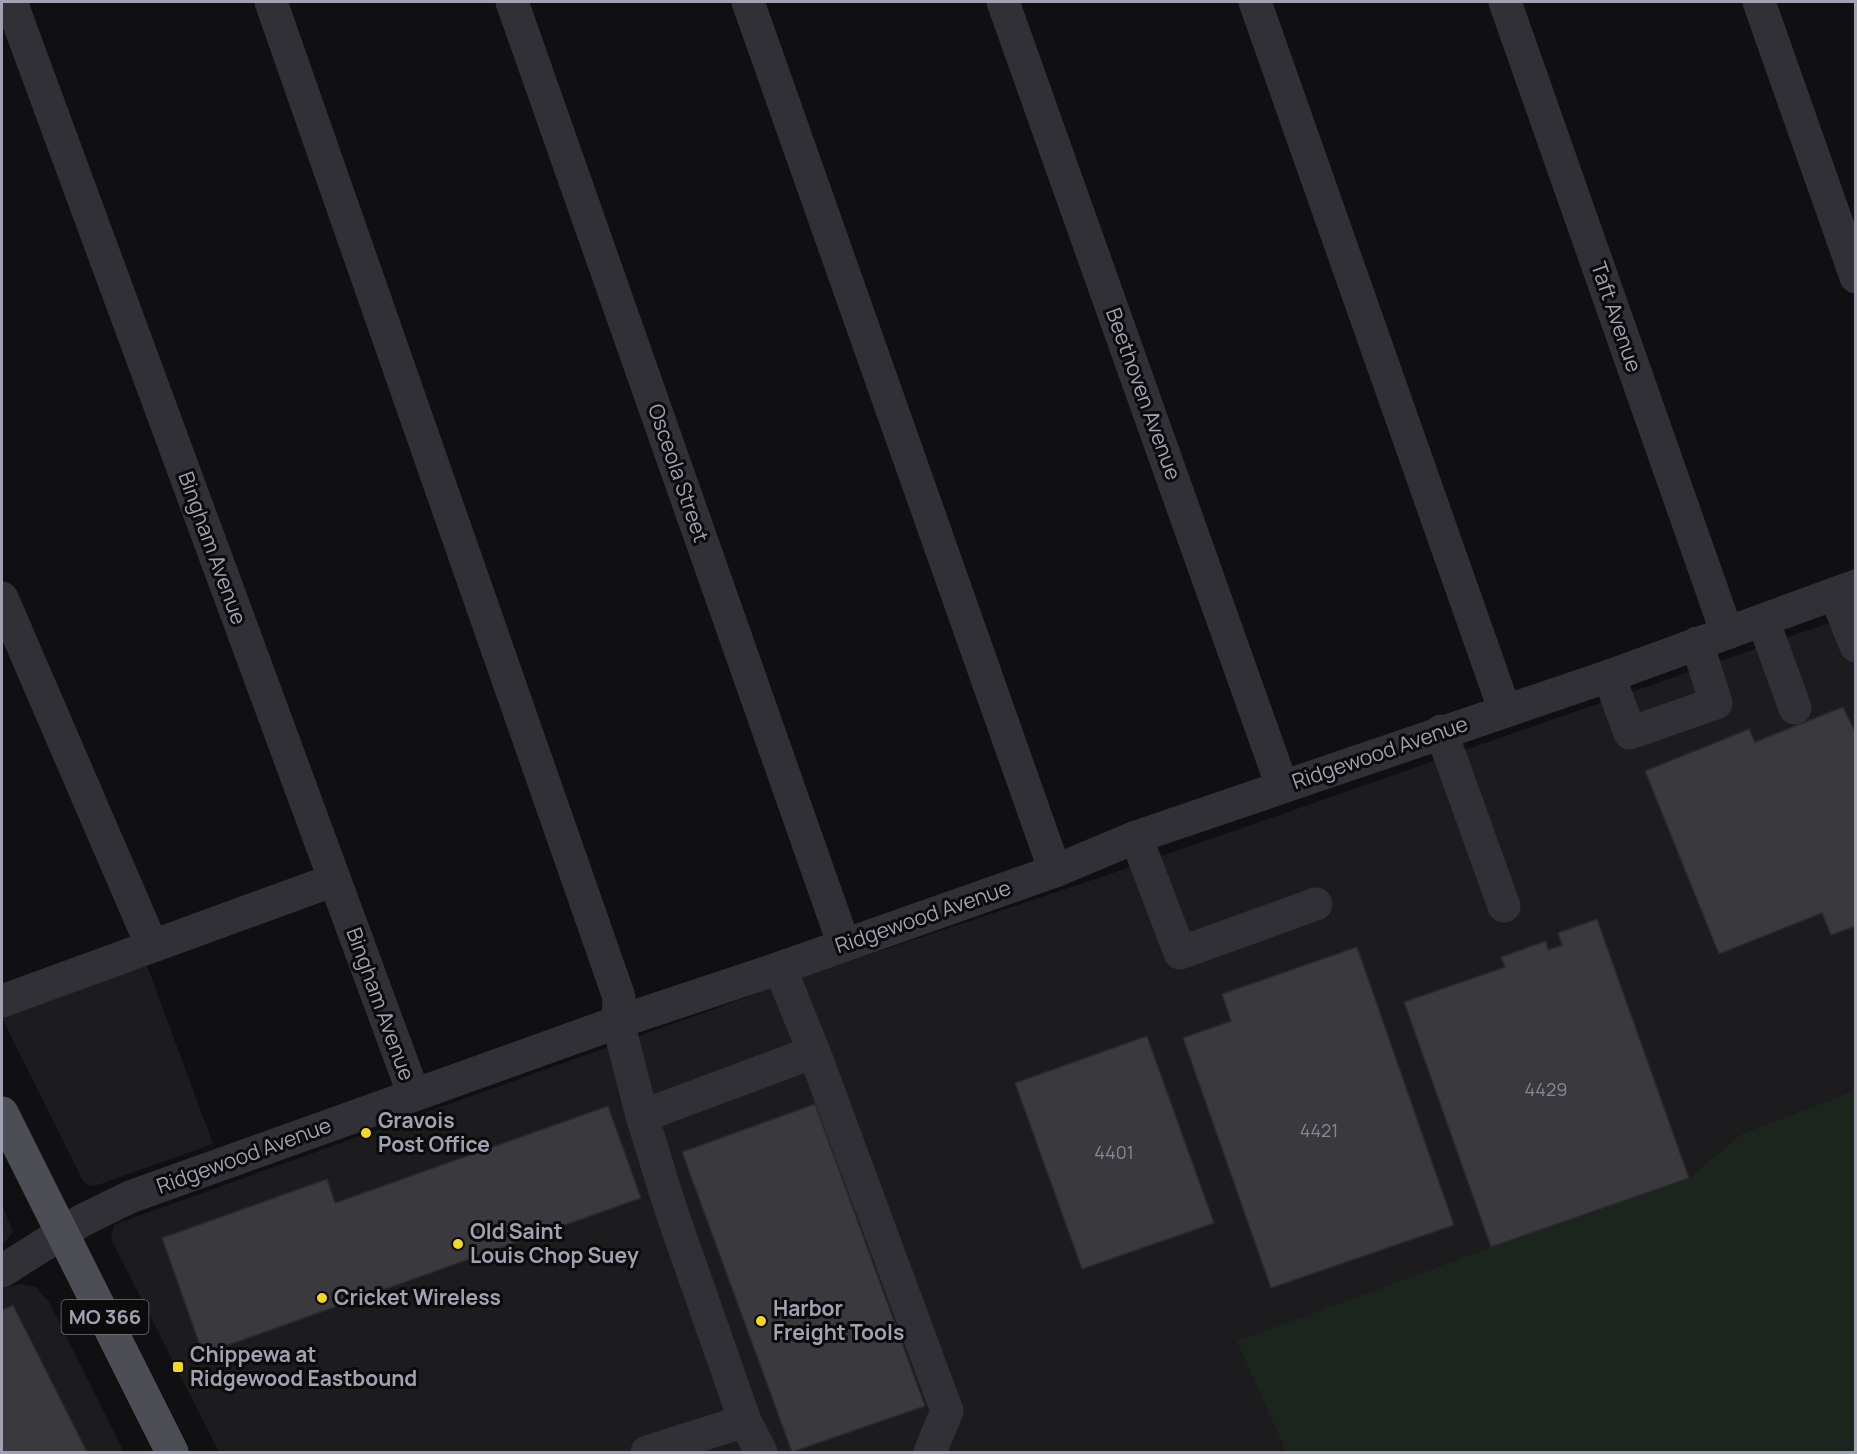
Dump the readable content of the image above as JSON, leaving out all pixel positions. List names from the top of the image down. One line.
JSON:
{"streets":{"main road":["MO 366"],"street":["Taft Avenue","Beethoven Avenue","Osceola Street","Bingham Avenue","Ridgewood Avenue"]},"crossings":[["Taft Avenue","Ridgewood Avenue"],["Beethoven Avenue","Ridgewood Avenue"],["Osceola Street","Ridgewood Avenue"],["Bingham Avenue","Ridgewood Avenue"],["Ridgewood Avenue","MO 366"]],"places":{"other":["Gravois Post Office","Old Saint Louis Chop Suey","Cricket Wireless","Harbor Freight Tools"],"transit":["Chippewa at Ridgewood Eastbound"]},"house_numbers":["4429","4421","4401"]}
